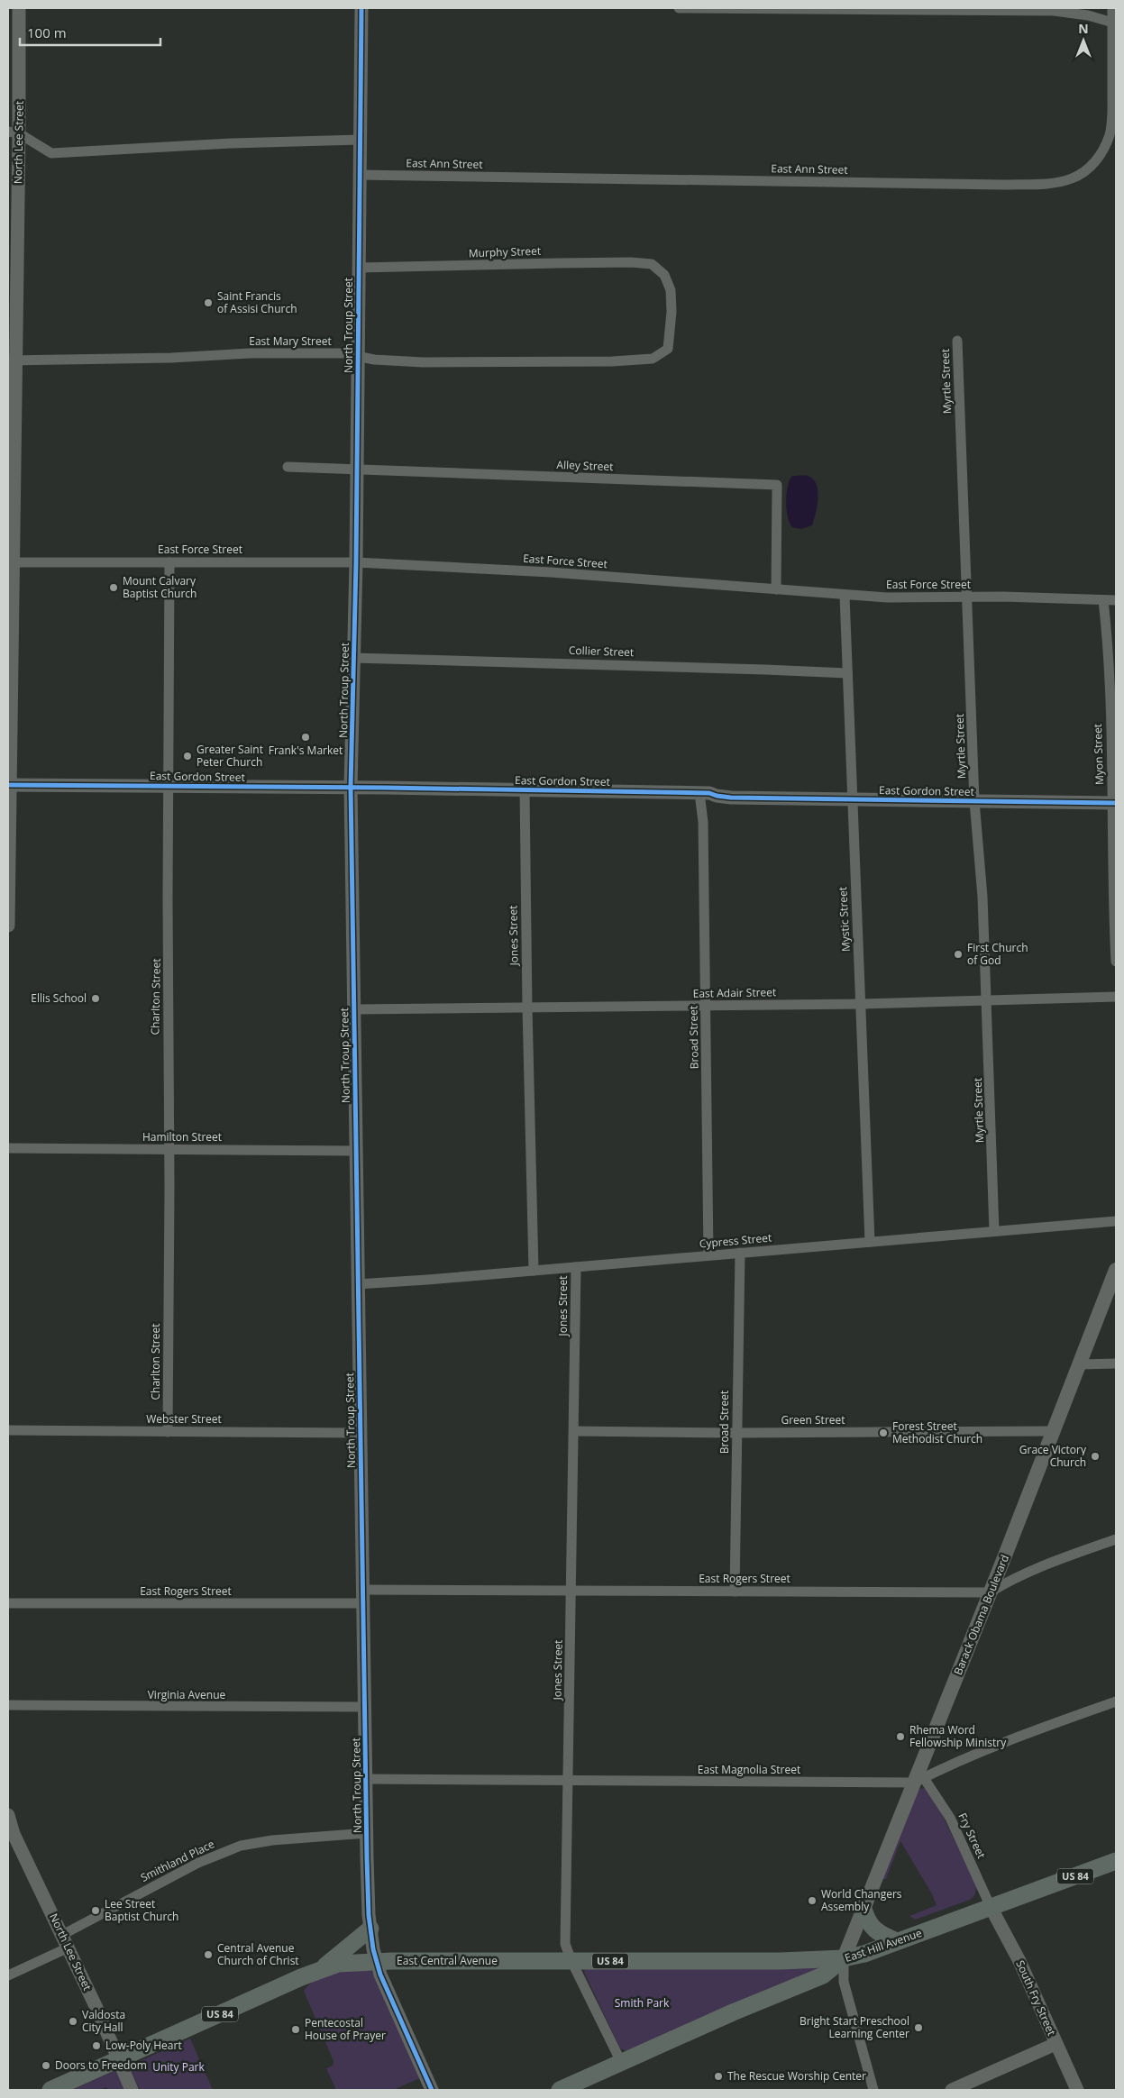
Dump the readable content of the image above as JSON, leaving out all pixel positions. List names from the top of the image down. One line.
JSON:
{"streets":{"highway":["US 84","East Hill Avenue","East Central Avenue"],"main road":["Barack Obama Boulevard"],"street":["North Lee Street","East Ann Street","Murphy Street","North Troup Street","East Mary Street","Myrtle Street","Alley Street","East Force Street","Collier Street","Myon Street","East Gordon Street","Mystic Street","Jones Street","East Adair Street","Charlton Street","Broad Street","Hamilton Street","Cypress Street","Webster Street","Green Street","East Rogers Street","Virginia Avenue","East Magnolia Street","Fry Street","Smithland Place","South Fry Street"]},"crossings":[["North Lee Street","East Mary Street"],["North Lee Street","East Force Street"],["North Lee Street","East Gordon Street"],["North Lee Street","Smithland Place"],["North Lee Street","East Central Avenue"],["East Ann Street","North Troup Street"],["Murphy Street","North Troup Street"],["Murphy Street","East Mary Street"],["North Troup Street","East Mary Street"],["North Troup Street","Alley Street"],["North Troup Street","East Force Street"],["North Troup Street","Collier Street"],["North Troup Street","East Gordon Street"],["North Troup Street","East Adair Street"],["North Troup Street","Hamilton Street"],["North Troup Street","Cypress Street"],["North Troup Street","Webster Street"],["North Troup Street","East Rogers Street"],["North Troup Street","Virginia Avenue"],["North Troup Street","East Magnolia Street"],["North Troup Street","Smithland Place"],["North Troup Street","East Central Avenue"],["Myrtle Street","East Force Street"],["Myrtle Street","East Gordon Street"],["Myrtle Street","East Adair Street"],["Myrtle Street","Cypress Street"],["Alley Street","East Force Street"],["East Force Street","Myon Street"],["East Force Street","Mystic Street"],["East Force Street","Charlton Street"],["Collier Street","Mystic Street"],["Myon Street","East Gordon Street"],["East Gordon Street","Mystic Street"],["East Gordon Street","Jones Street"],["East Gordon Street","Charlton Street"],["East Gordon Street","Broad Street"],["Mystic Street","East Adair Street"],["Mystic Street","Cypress Street"],["Jones Street","East Adair Street"],["Jones Street","Cypress Street"],["Jones Street","Green Street"],["Jones Street","East Rogers Street"],["Jones Street","East Magnolia Street"],["Jones Street","East Hill Avenue"],["Jones Street","East Central Avenue"],["East Adair Street","Broad Street"],["Charlton Street","Hamilton Street"],["Charlton Street","Webster Street"],["Broad Street","Cypress Street"],["Broad Street","Green Street"],["Broad Street","East Rogers Street"],["Green Street","Barack Obama Boulevard"],["East Rogers Street","Barack Obama Boulevard"],["Barack Obama Boulevard","East Magnolia Street"],["Barack Obama Boulevard","Fry Street"],["Barack Obama Boulevard","East Hill Avenue"],["Barack Obama Boulevard","East Central Avenue"],["East Magnolia Street","Fry Street"],["Fry Street","East Hill Avenue"],["Fry Street","South Fry Street"],["East Hill Avenue","East Central Avenue"],["East Hill Avenue","South Fry Street"]],"parks":["Smith Park","Unity Park"],"places":["Saint Francis of Assisi Church","Mount Calvary Baptist Church","Frank's Market","Greater Saint Peter Church","First Church of God","Ellis School","Forest Street Methodist Church","Grace Victory Church","Rhema Word Fellowship Ministry","World Changers Assembly","Lee Street Baptist Church","Central Avenue Church of Christ","Valdosta City Hall","Bright Start Preschool Learning Center","Pentecostal House of Prayer","Low-Poly Heart","Doors to Freedom","The Rescue Worship Center"],"scale_bar":"100 m","north":"top"}
